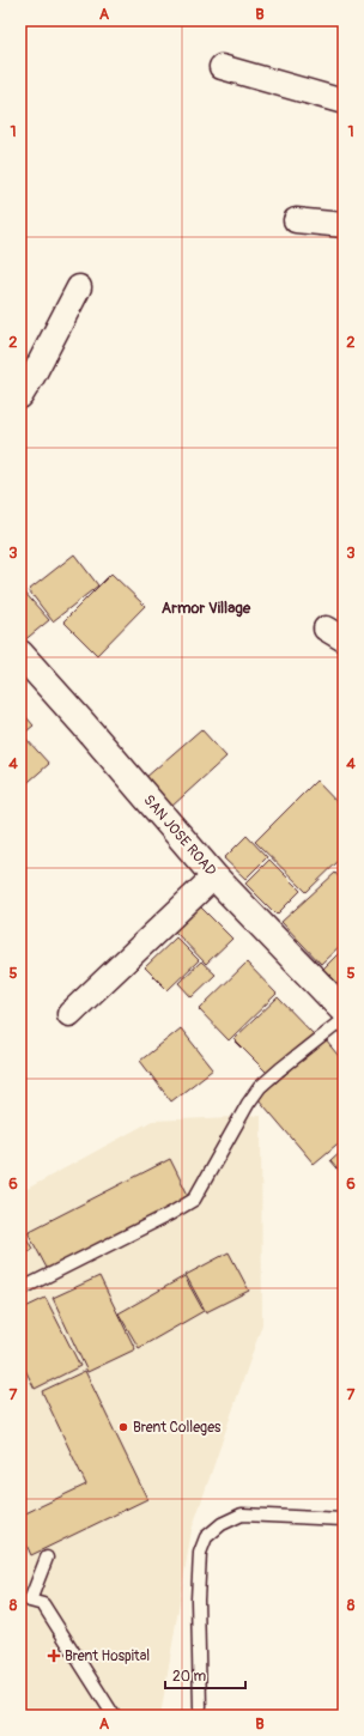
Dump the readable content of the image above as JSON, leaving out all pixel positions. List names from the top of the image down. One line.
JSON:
{"streets":{"main road":["SAN JOSE ROAD"]},"districts":["Armor Village"],"places":{"other":["Brent Colleges"],"health":["Brent Hospital"]},"scale_bar":"20 m","grid":{"columns":["A","B"],"rows":["1","2","3","4","5","6","7","8"]}}
